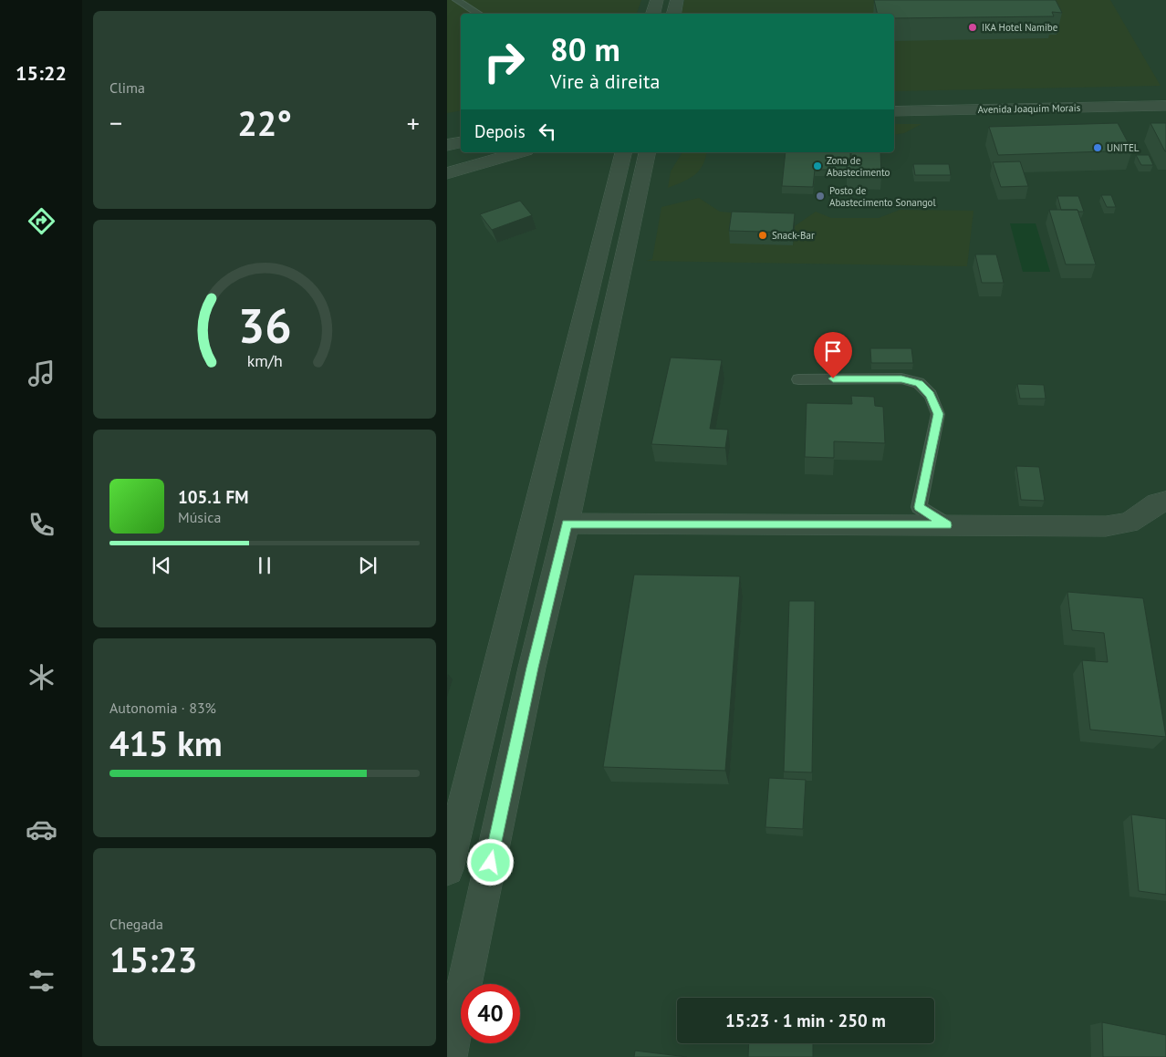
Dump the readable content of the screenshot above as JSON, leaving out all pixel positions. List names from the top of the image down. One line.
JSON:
{"streets":{"street":["Avenida Joaquim Morais"]},"places":["IKA Hotel Namibe","UNITEL","Zona de Abastecimento","Posto de Abastecimento Sonangol","Snack-Bar"],"page":{"tabs":"15:22","tile":["Clima",["Autonomia · 83%","415 km"],["Chegada","15:23"]],"turn":["80 m","Vire à direita"],"heat":["−","22°","+"],"then":"Depois","song":["105.1 FM","Música"],"limit":"40","trip":"15:23 · 1 min · 250 m","gauge":["36","km/h"]}}
